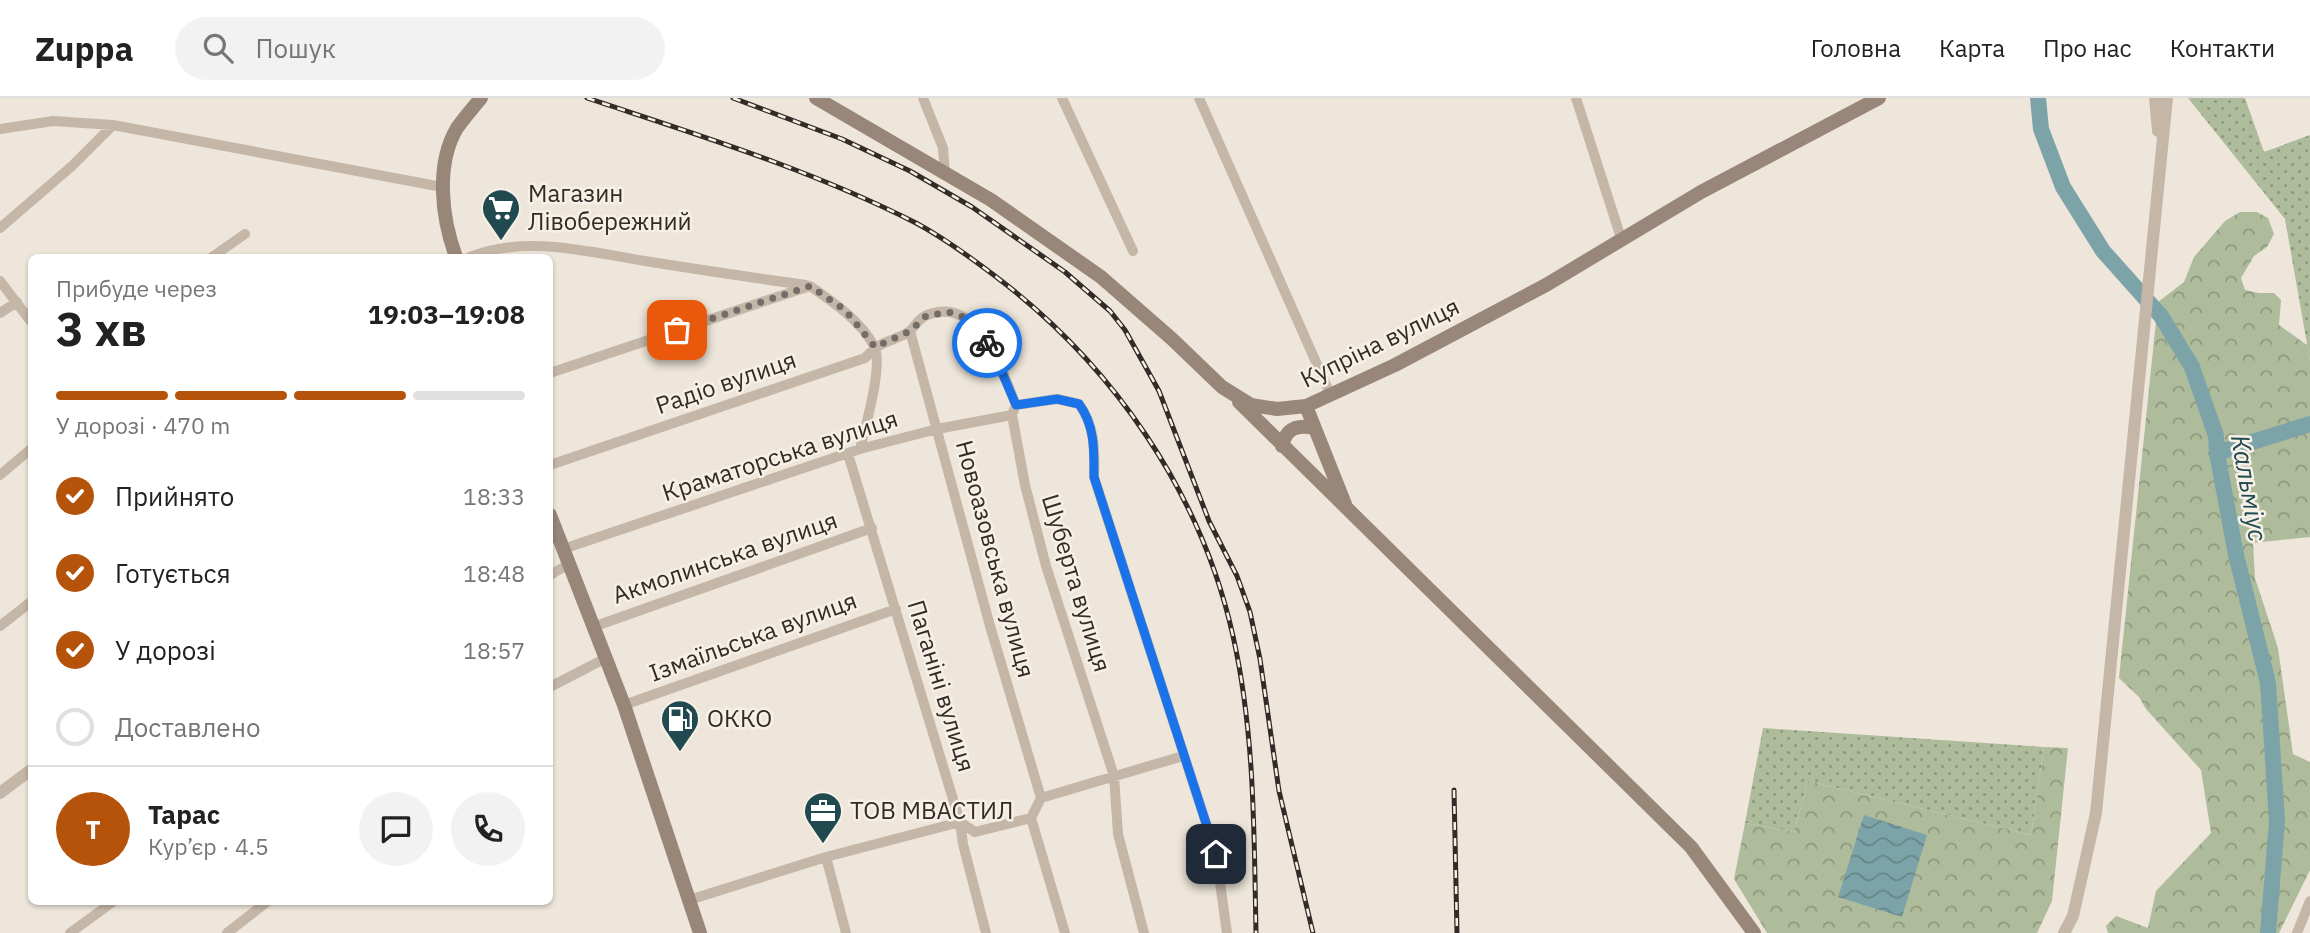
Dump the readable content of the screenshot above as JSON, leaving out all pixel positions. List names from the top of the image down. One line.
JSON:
{"streets":{"main road":["Купріна вулиця"],"street":["Радіо вулиця","Краматорська вулиця","Акмолинська вулиця","Новоазовська вулиця","Шуберта вулиця","Ізмаїльська вулиця","Паганіні вулиця"]},"crossings":[["Радіо вулиця","Новоазовська вулиця"],["Радіо вулиця","Шуберта вулиця"],["Краматорська вулиця","Новоазовська вулиця"],["Краматорська вулиця","Шуберта вулиця"],["Краматорська вулиця","Паганіні вулиця"],["Акмолинська вулиця","Паганіні вулиця"],["Новоазовська вулиця","Шуберта вулиця"],["Ізмаїльська вулиця","Паганіні вулиця"]],"water":["Кальміус"],"places":{"supermarket":["Магазин Лівобережний"],"fuel station":["ОККО"],"office":["ТОВ МВАСТИЛ"]},"page":{"header":"Zuppa","search":"Пошук","nav":["Головна","Карта","Про нас","Контакти"],"heading":["3 хв","Прибуде через","19:03–19:08"],"panel":["Тарас","Кур’єр · 4.5"],"bar":"У дорозі · 470 m","list":[["Прийнято","18:33"],["Готується","18:48"],["У дорозі","18:57"],"Доставлено"],"round":"Т"}}
